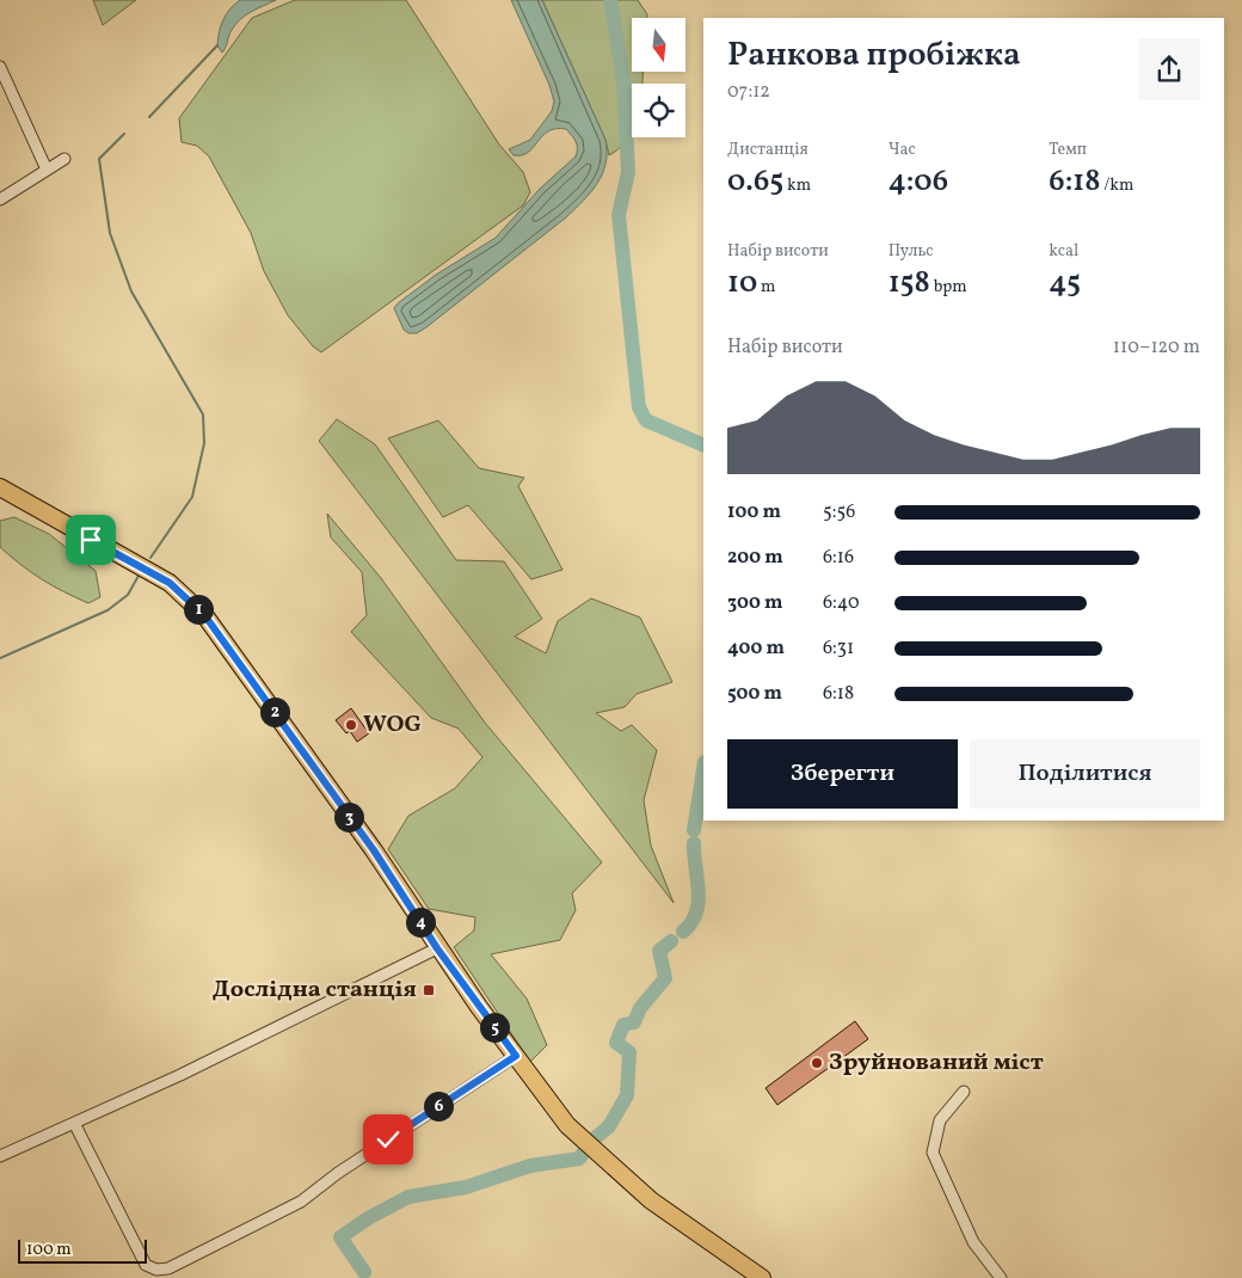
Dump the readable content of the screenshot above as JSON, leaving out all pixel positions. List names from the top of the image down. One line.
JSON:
{"places":{"other":["WOG","Зруйнований міст"],"transit":["Дослідна станція"]},"scale_bar":"100 m","north":"bottom","page":{"heading":["Ранкова пробіжка","07:12"],"stats":[["Дистанція","0.65 km"],["Час","4:06"],["Темп","6:18 /km"],["Набір висоти","10 m"],["Пульс","158 bpm"],["kcal","45"]],"chart":["Набір висоти","110–120 m"],"list":[{"name":"100 m","note":"5:56"},{"name":"200 m","note":"6:16"},{"name":"300 m","note":"6:40"},{"name":"400 m","note":"6:31"},{"name":"500 m","note":"6:18"}],"pins":["1","2","3","4","5","6"],"buttons":["Зберегти","Поділитися"],"scale":"100 m"}}
